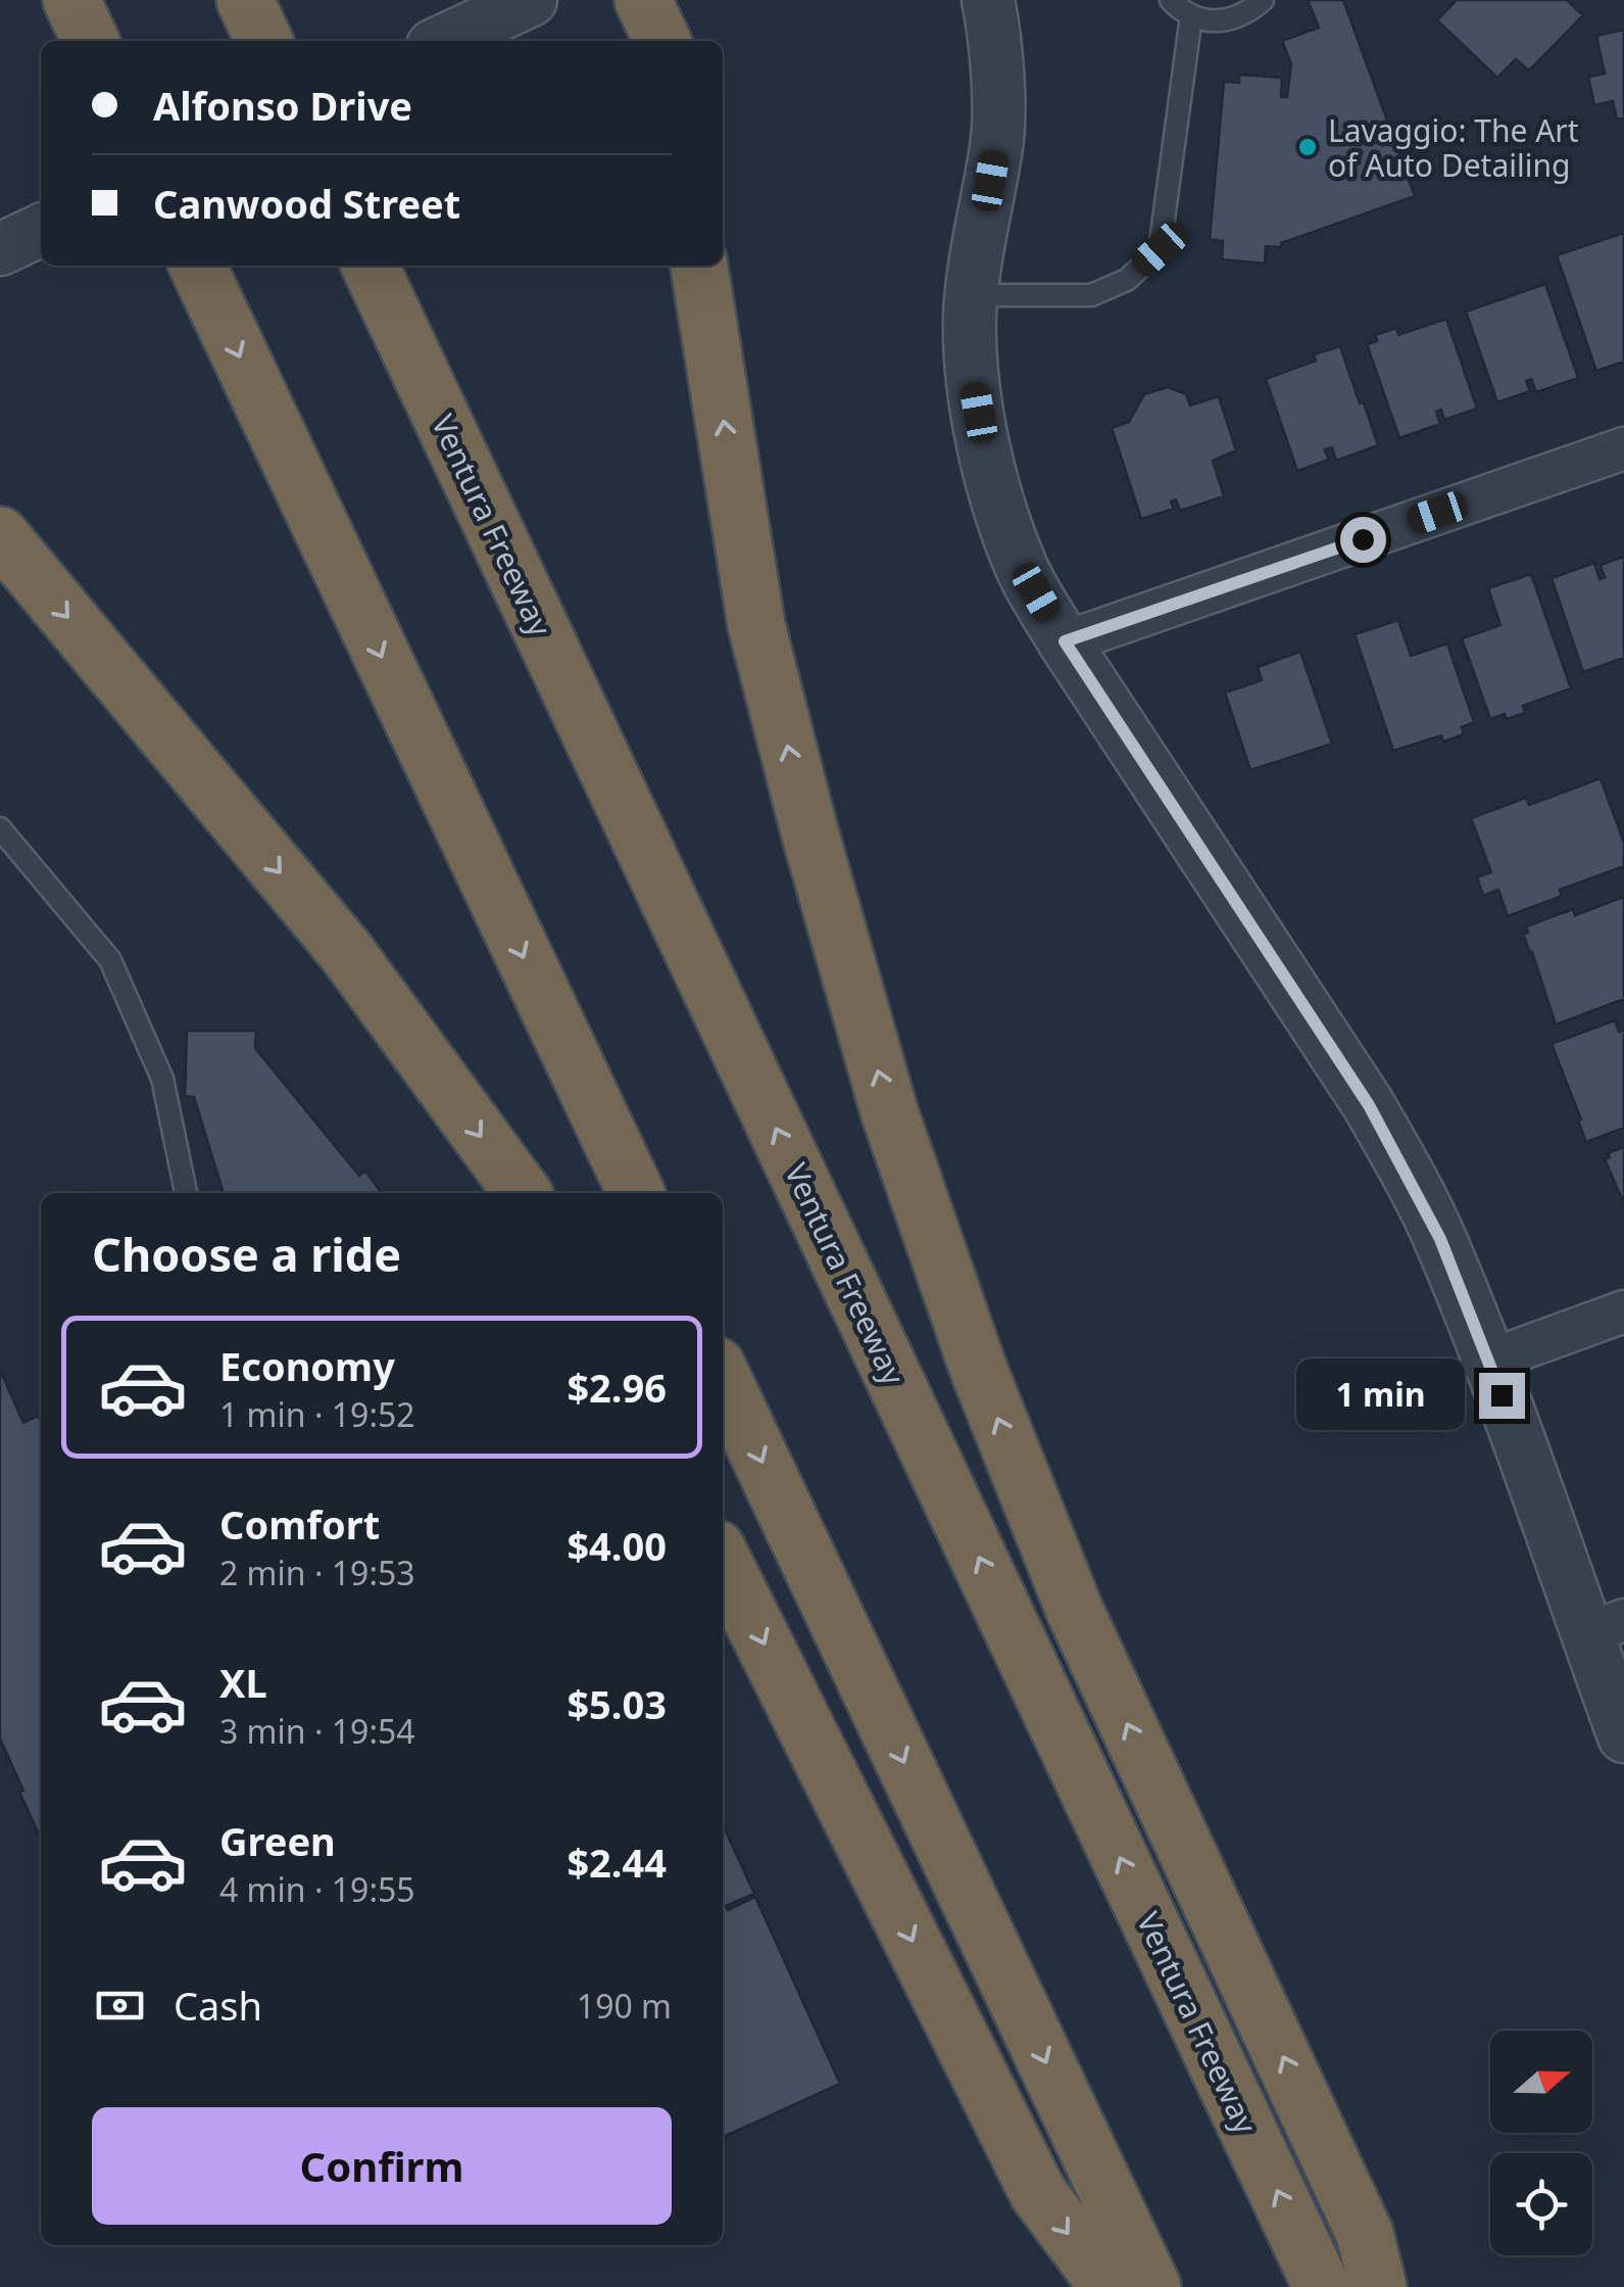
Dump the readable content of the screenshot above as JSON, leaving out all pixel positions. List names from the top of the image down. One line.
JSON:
{"streets":{"highway":["Ventura Freeway"]},"places":["Lavaggio: The Art of Auto Detailing"],"north":"right","page":{"banner":["Alfonso Drive","Canwood Street"],"heading":"Choose a ride","list":[{"name":"Economy","note":"1 min · 19:52","value":"$2.96"},{"name":"Comfort","note":"2 min · 19:53","value":"$4.00"},{"name":"XL","note":"3 min · 19:54","value":"$5.03"},{"name":"Green","note":"4 min · 19:55","value":"$2.44"}],"bubble":"1 min","pay":["Cash","190 m"],"buttons":"Confirm"}}
